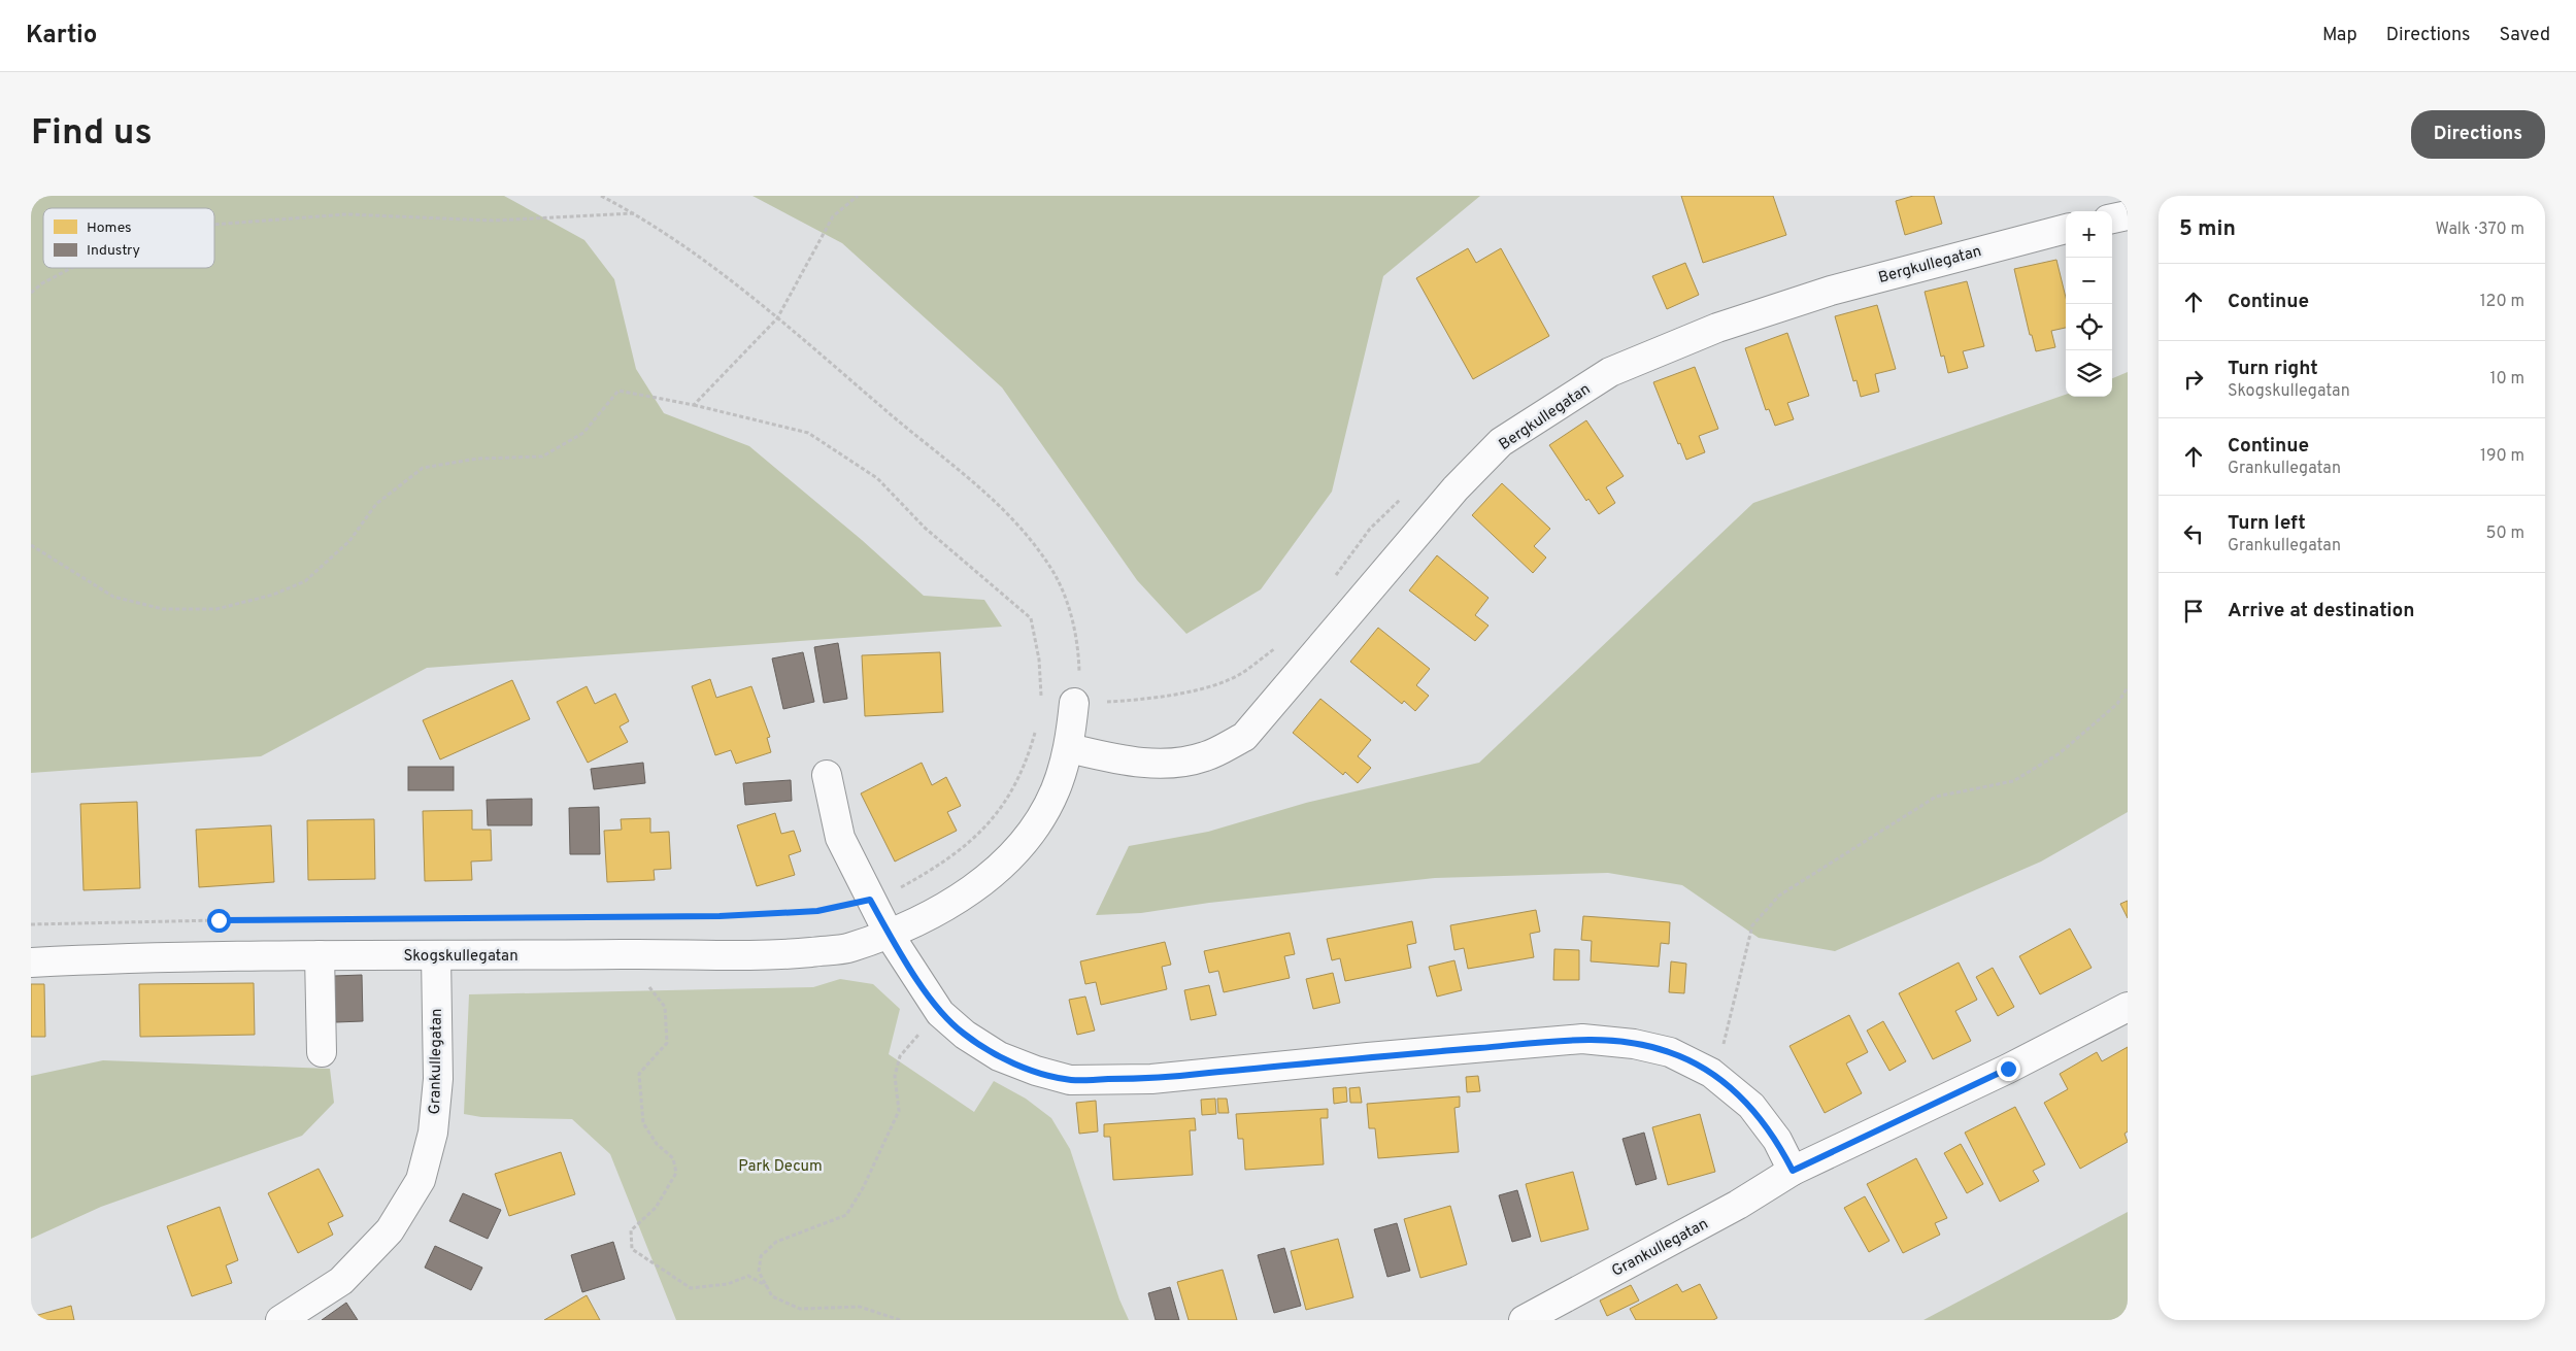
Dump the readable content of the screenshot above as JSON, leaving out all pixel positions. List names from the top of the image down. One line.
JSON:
{"streets":{"street":["Bergkullegatan","Skogskullegatan","Grankullegatan"]},"crossings":[["Bergkullegatan","Skogskullegatan"],["Skogskullegatan","Grankullegatan"]],"parks":["Park Decum"],"legend":["Homes","Industry"],"page":{"header":"Kartio","nav":["Map","Directions","Saved"],"buttons":"Directions","title":"Find us","heading":["5 min","Walk · 370 m"],"map_buttons":["+","−"],"list":[["Continue","120 m"],["Turn right","Skogskullegatan","10 m"],["Continue","Grankullegatan","190 m"],["Turn left","Grankullegatan","50 m"],"Arrive at destination"]}}
